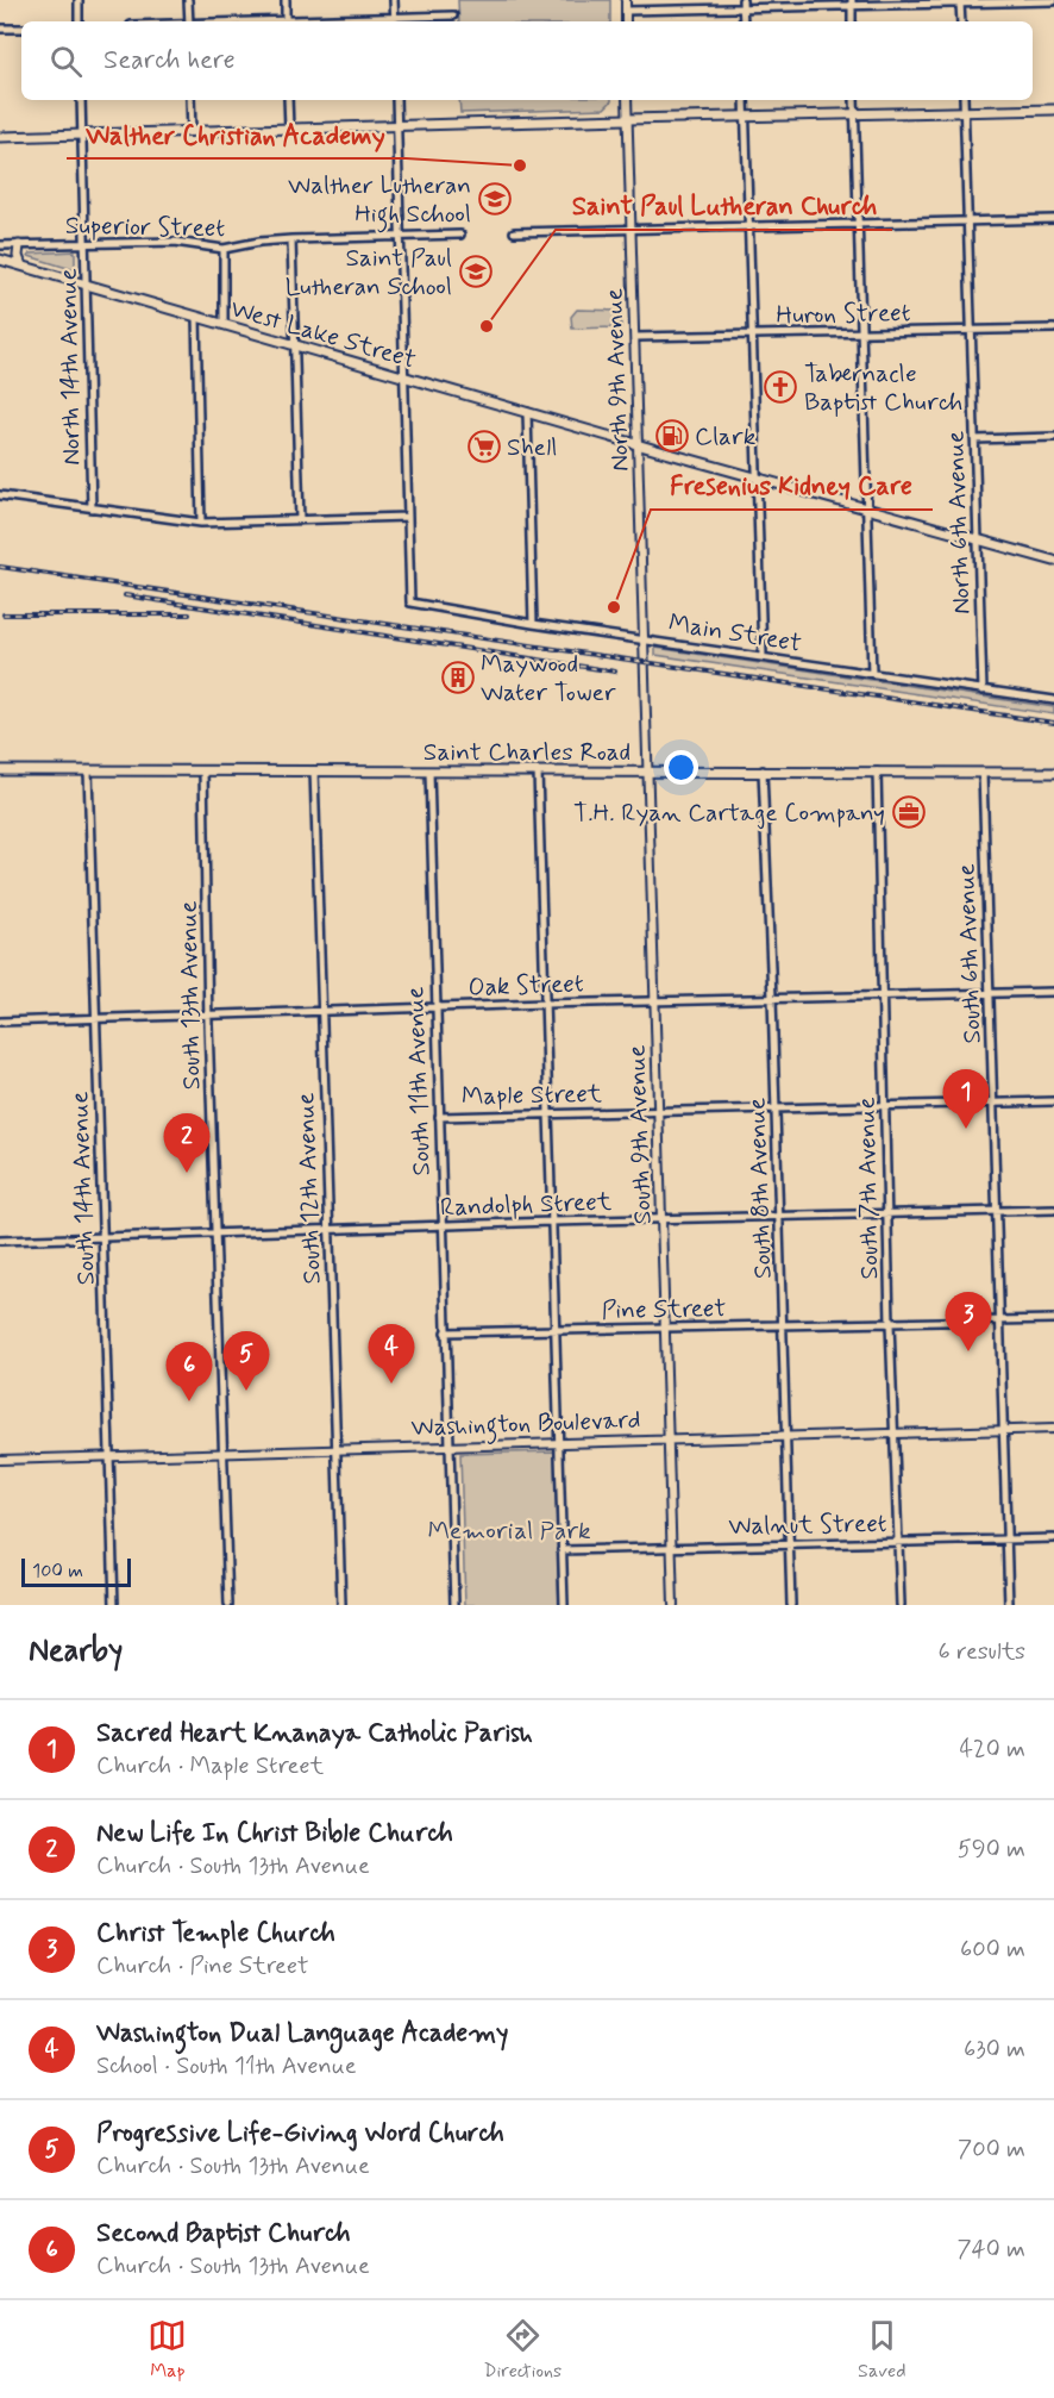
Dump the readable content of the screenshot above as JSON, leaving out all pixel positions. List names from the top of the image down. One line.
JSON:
{"streets":{"main road":["West Lake Street","Saint Charles Road"],"street":["Superior Street","Huron Street","North 14th Avenue","North 9th Avenue","North 6th Avenue","Main Street","South 6th Avenue","Oak Street","South 13th Avenue","South 11th Avenue","Maple Street","South 9th Avenue","South 14th Avenue","South 12th Avenue","South 8th Avenue","South 7th Avenue","Randolph Street","Pine Street","Washington Boulevard","Walnut Street"]},"crossings":[["Superior Street","North 14th Avenue"],["Huron Street","North 9th Avenue"],["Huron Street","North 6th Avenue"],["West Lake Street","North 14th Avenue"],["West Lake Street","North 9th Avenue"],["West Lake Street","North 6th Avenue"],["North 9th Avenue","Main Street"],["North 9th Avenue","South 9th Avenue"],["North 6th Avenue","Main Street"],["Saint Charles Road","South 6th Avenue"],["Saint Charles Road","South 13th Avenue"],["Saint Charles Road","South 11th Avenue"],["Saint Charles Road","South 9th Avenue"],["Saint Charles Road","South 14th Avenue"],["Saint Charles Road","South 12th Avenue"],["Saint Charles Road","South 8th Avenue"],["Saint Charles Road","South 7th Avenue"],["South 6th Avenue","Oak Street"],["South 6th Avenue","Maple Street"],["South 6th Avenue","Randolph Street"],["South 6th Avenue","Pine Street"],["South 6th Avenue","Washington Boulevard"],["South 6th Avenue","Walnut Street"],["Oak Street","South 13th Avenue"],["Oak Street","South 11th Avenue"],["Oak Street","South 9th Avenue"],["Oak Street","South 14th Avenue"],["Oak Street","South 12th Avenue"],["Oak Street","South 8th Avenue"],["Oak Street","South 7th Avenue"],["South 13th Avenue","Randolph Street"],["South 13th Avenue","Washington Boulevard"],["South 11th Avenue","Maple Street"],["South 11th Avenue","Randolph Street"],["South 11th Avenue","Pine Street"],["South 11th Avenue","Washington Boulevard"],["Maple Street","South 9th Avenue"],["Maple Street","South 8th Avenue"],["Maple Street","South 7th Avenue"],["South 9th Avenue","Randolph Street"],["South 9th Avenue","Pine Street"],["South 9th Avenue","Washington Boulevard"],["South 9th Avenue","Walnut Street"],["South 14th Avenue","Randolph Street"],["South 14th Avenue","Washington Boulevard"],["South 12th Avenue","Randolph Street"],["South 12th Avenue","Washington Boulevard"],["South 8th Avenue","Randolph Street"],["South 8th Avenue","Pine Street"],["South 8th Avenue","Washington Boulevard"],["South 8th Avenue","Walnut Street"],["South 7th Avenue","Randolph Street"],["South 7th Avenue","Pine Street"],["South 7th Avenue","Washington Boulevard"],["South 7th Avenue","Walnut Street"]],"parks":["Memorial Park"],"places":{"other":["Walther Christian Academy","Saint Paul Lutheran Church","Fresenius Kidney Care"],"school or university":["Walther Lutheran High School","Saint Paul Lutheran School"],"church":["Tabernacle Baptist Church"],"fuel station":["Clark"],"supermarket":["Shell"],"building":["Maywood Water Tower"],"office":["T.H. Ryan Cartage Company"]},"scale_bar":"100 m","page":{"search":"Search here","pins":["1","2","3","4","5","6"],"scale":"100 m","heading":["Nearby","6 results"],"list":[{"mark":"1","name":"Sacred Heart Knanaya Catholic Parish","note":"Church · Maple Street","value":"420 m"},{"mark":"2","name":"New Life In Christ Bible Church","note":"Church · South 13th Avenue","value":"590 m"},{"mark":"3","name":"Christ Temple Church","note":"Church · Pine Street","value":"600 m"},{"mark":"4","name":"Washington Dual Language Academy","note":"School · South 11th Avenue","value":"630 m"},{"mark":"5","name":"Progressive Life-Giving Word Church","note":"Church · South 13th Avenue","value":"700 m"},{"mark":"6","name":"Second Baptist Church","note":"Church · South 13th Avenue","value":"740 m"}],"nav":["Map","Directions","Saved"]}}
